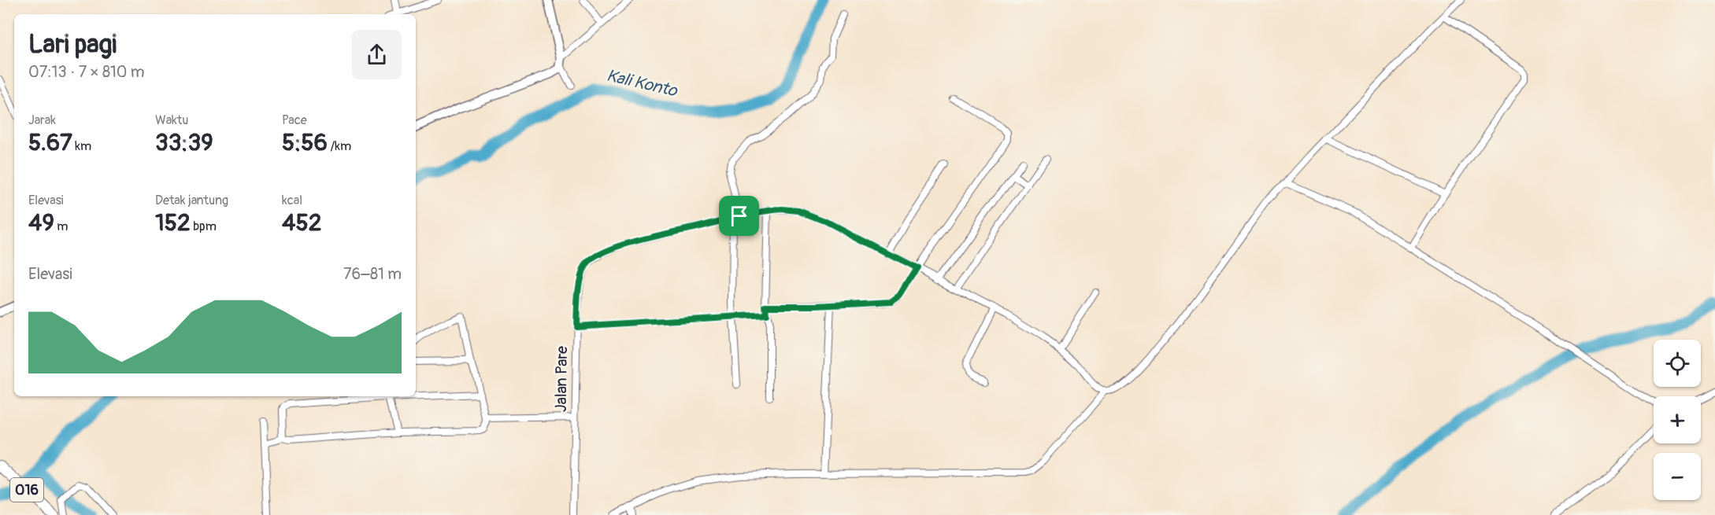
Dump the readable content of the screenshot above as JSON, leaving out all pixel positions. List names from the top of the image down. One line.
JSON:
{"streets":{"main road":["016"],"street":["Jalan Pare"]},"water":["Kali Konto"],"page":{"heading":["Lari pagi","07:13 · 7 × 810 m"],"stats":[["Jarak","5.67 km"],["Waktu","33:39"],["Pace","5:56 /km"],["Elevasi","49 m"],["Detak jantung","152 bpm"],["kcal","452"]],"chart":["Elevasi","76–81 m"],"map_buttons":["+","−"]}}
